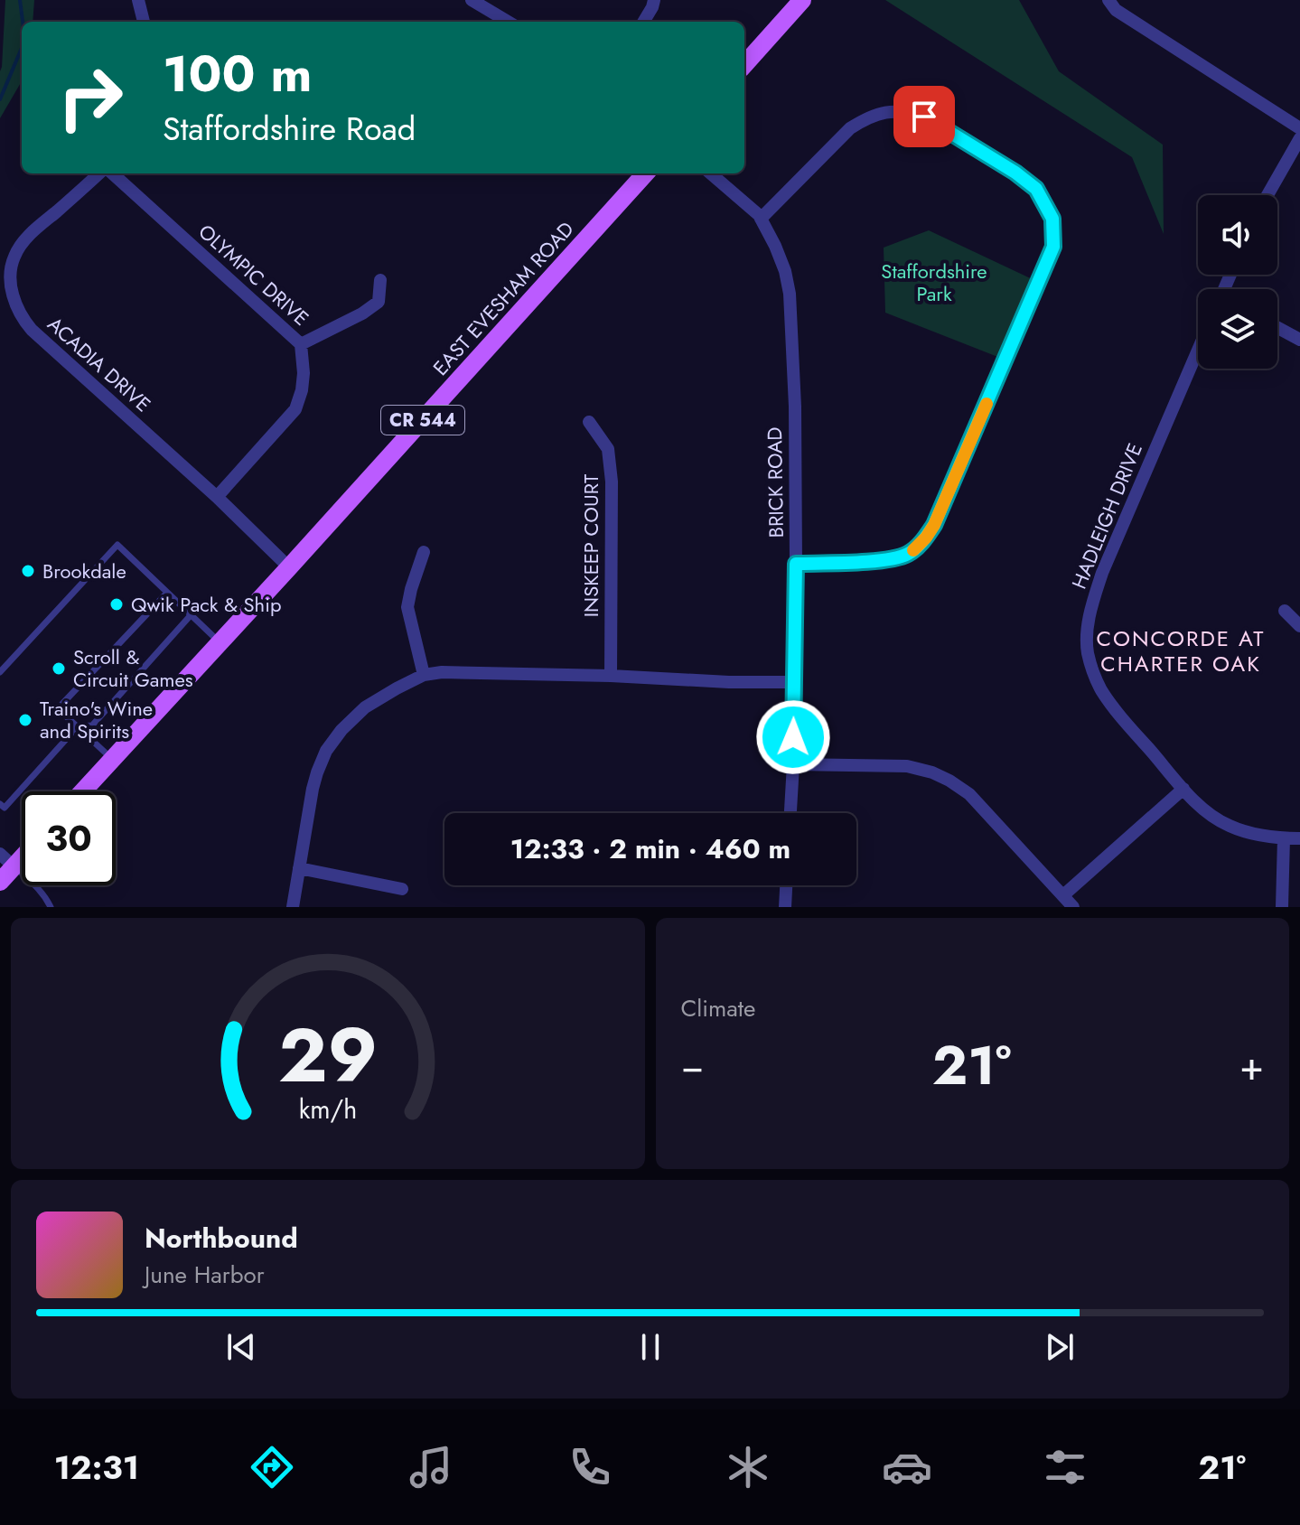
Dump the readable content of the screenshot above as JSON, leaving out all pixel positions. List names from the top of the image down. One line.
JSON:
{"streets":{"main road":["EAST EVESHAM ROAD","CR 544"],"street":["OLYMPIC DRIVE","ACADIA DRIVE","BRICK ROAD","HADLEIGH DRIVE","INSKEEP COURT"]},"crossings":[["OLYMPIC DRIVE","ACADIA DRIVE"],["EAST EVESHAM ROAD","ACADIA DRIVE"]],"districts":["CONCORDE AT CHARTER OAK"],"parks":["Staffordshire Park"],"places":["Brookdale","Qwik Pack & Ship","Scroll & Circuit Games","Traino's Wine and Spirits"],"page":{"turn":["100 m","Staffordshire Road"],"limit":"30","trip":"12:33 · 2 min · 460 m","tile":"Climate","heat":["−","21°","+"],"song":["Northbound","June Harbor"],"tabs":["12:31","21°"],"gauge":["29","km/h"]}}
